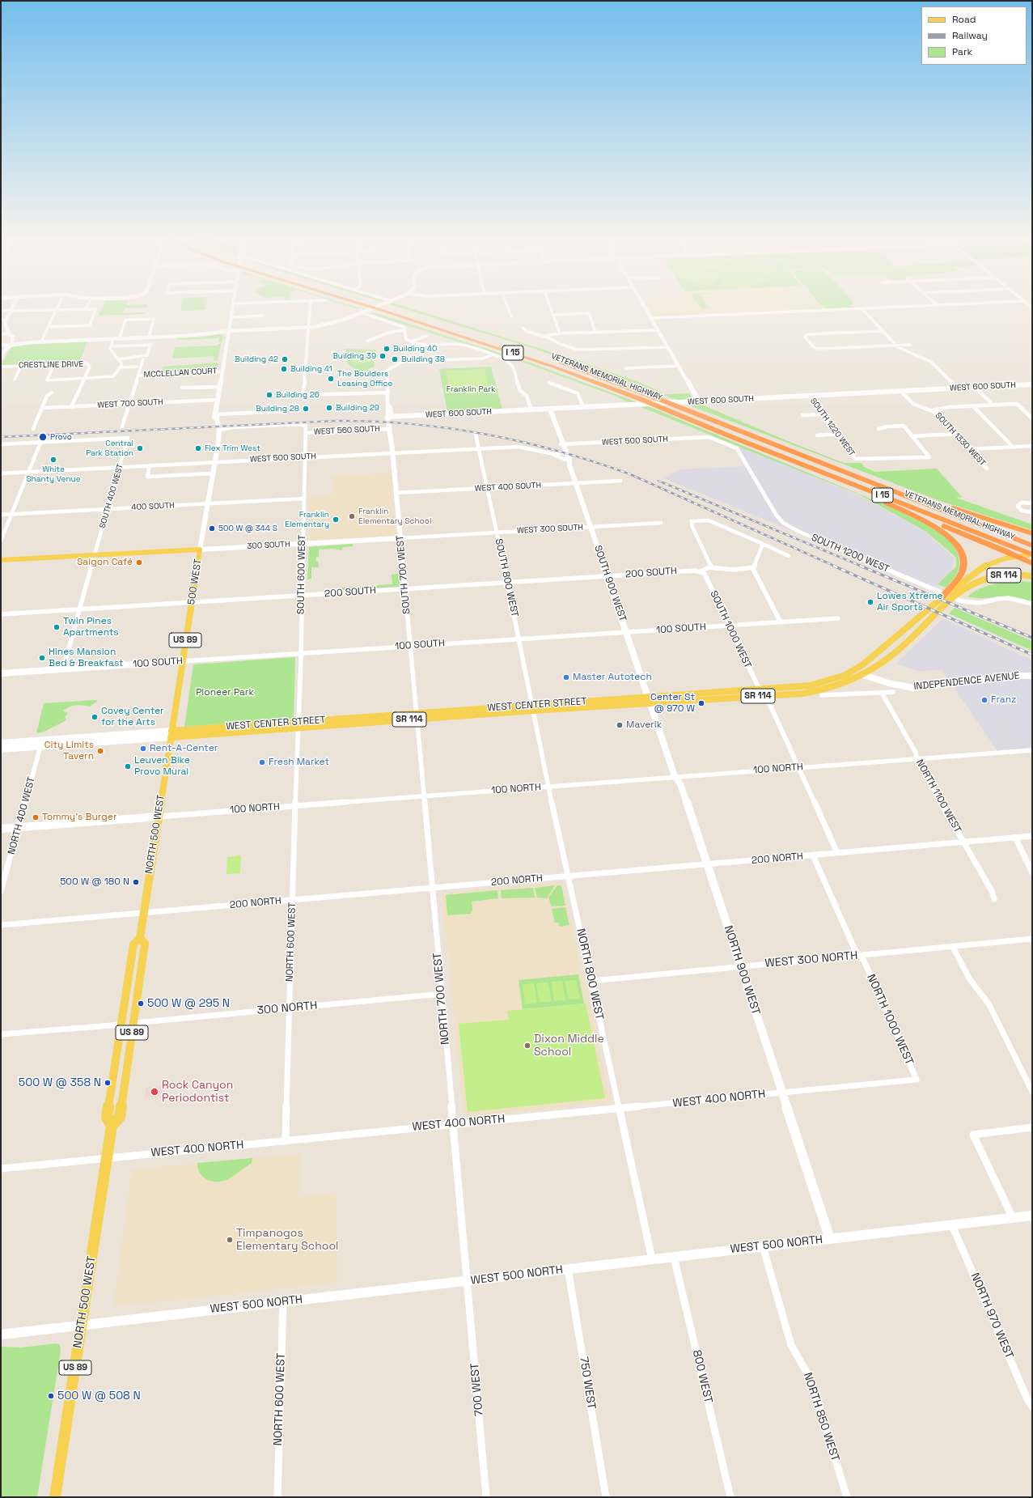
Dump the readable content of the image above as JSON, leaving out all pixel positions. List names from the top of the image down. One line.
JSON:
{"streets":{"highway":["I 15","VETERANS MEMORIAL HIGHWAY"],"main road":["300 SOUTH","SR 114","500 WEST","US 89","WEST CENTER STREET","NORTH 500 WEST"],"street":["CRESTLINE DRIVE","MCCLELLAN COURT","WEST 600 SOUTH","WEST 700 SOUTH","SOUTH 1220 WEST","WEST 560 SOUTH","SOUTH 1330 WEST","WEST 500 SOUTH","WEST 400 SOUTH","SOUTH 400 WEST","400 SOUTH","WEST 300 SOUTH","SOUTH 1200 WEST","200 SOUTH","SOUTH 600 WEST","SOUTH 700 WEST","SOUTH 800 WEST","SOUTH 900 WEST","100 SOUTH","SOUTH 1000 WEST","INDEPENDENCE AVENUE","100 NORTH","NORTH 1100 WEST","NORTH 400 WEST","200 NORTH","NORTH 600 WEST","WEST 300 NORTH","NORTH 900 WEST","NORTH 800 WEST","NORTH 700 WEST","300 NORTH","NORTH 1000 WEST","WEST 400 NORTH","WEST 500 NORTH","NORTH 970 WEST","800 WEST","750 WEST","700 WEST","NORTH 850 WEST"]},"crossings":[["VETERANS MEMORIAL HIGHWAY","SR 114"],["WEST 600 SOUTH","SOUTH 1220 WEST"],["WEST 600 SOUTH","SOUTH 1330 WEST"],["WEST 600 SOUTH","SOUTH 700 WEST"],["WEST 600 SOUTH","SOUTH 900 WEST"],["WEST 560 SOUTH","SOUTH 600 WEST"],["WEST 560 SOUTH","SOUTH 700 WEST"],["WEST 500 SOUTH","SOUTH 400 WEST"],["WEST 500 SOUTH","SOUTH 1200 WEST"],["WEST 500 SOUTH","SOUTH 600 WEST"],["WEST 500 SOUTH","SOUTH 700 WEST"],["WEST 500 SOUTH","SOUTH 800 WEST"],["WEST 500 SOUTH","500 WEST"],["WEST 500 SOUTH","SOUTH 900 WEST"],["WEST 400 SOUTH","SOUTH 700 WEST"],["WEST 400 SOUTH","SOUTH 800 WEST"],["WEST 400 SOUTH","SOUTH 900 WEST"],["SOUTH 400 WEST","400 SOUTH"],["SOUTH 400 WEST","300 SOUTH"],["SOUTH 400 WEST","200 SOUTH"],["SOUTH 400 WEST","100 SOUTH"],["400 SOUTH","SOUTH 600 WEST"],["400 SOUTH","500 WEST"],["WEST 300 SOUTH","300 SOUTH"],["WEST 300 SOUTH","SOUTH 700 WEST"],["WEST 300 SOUTH","SOUTH 800 WEST"],["WEST 300 SOUTH","SOUTH 900 WEST"],["300 SOUTH","SOUTH 600 WEST"],["300 SOUTH","SOUTH 700 WEST"],["300 SOUTH","500 WEST"],["200 SOUTH","SOUTH 600 WEST"],["200 SOUTH","SOUTH 700 WEST"],["200 SOUTH","SOUTH 800 WEST"],["200 SOUTH","500 WEST"],["200 SOUTH","SOUTH 900 WEST"],["200 SOUTH","SOUTH 1000 WEST"],["SOUTH 600 WEST","500 WEST"],["SOUTH 600 WEST","100 SOUTH"],["SOUTH 600 WEST","WEST CENTER STREET"],["SOUTH 600 WEST","NORTH 600 WEST"],["SOUTH 700 WEST","100 SOUTH"],["SOUTH 700 WEST","WEST CENTER STREET"],["SOUTH 700 WEST","NORTH 700 WEST"],["SOUTH 800 WEST","100 SOUTH"],["SOUTH 800 WEST","WEST CENTER STREET"],["SOUTH 800 WEST","NORTH 800 WEST"],["500 WEST","100 SOUTH"],["500 WEST","WEST CENTER STREET"],["500 WEST","NORTH 500 WEST"],["SOUTH 900 WEST","100 SOUTH"],["SOUTH 900 WEST","WEST CENTER STREET"],["SOUTH 900 WEST","NORTH 900 WEST"],["100 SOUTH","SOUTH 1000 WEST"],["SOUTH 1000 WEST","WEST CENTER STREET"],["INDEPENDENCE AVENUE","WEST CENTER STREET"],["WEST CENTER STREET","NORTH 400 WEST"],["WEST CENTER STREET","NORTH 500 WEST"],["WEST CENTER STREET","NORTH 600 WEST"],["WEST CENTER STREET","NORTH 900 WEST"],["WEST CENTER STREET","NORTH 800 WEST"],["WEST CENTER STREET","NORTH 700 WEST"],["100 NORTH","NORTH 1100 WEST"],["100 NORTH","NORTH 400 WEST"],["100 NORTH","NORTH 500 WEST"],["100 NORTH","NORTH 600 WEST"],["100 NORTH","NORTH 900 WEST"],["100 NORTH","NORTH 800 WEST"],["100 NORTH","NORTH 700 WEST"],["NORTH 1100 WEST","200 NORTH"],["NORTH 500 WEST","200 NORTH"],["NORTH 500 WEST","300 NORTH"],["NORTH 500 WEST","WEST 400 NORTH"],["NORTH 500 WEST","WEST 500 NORTH"],["200 NORTH","NORTH 600 WEST"],["200 NORTH","NORTH 900 WEST"],["200 NORTH","NORTH 800 WEST"],["200 NORTH","NORTH 700 WEST"],["200 NORTH","NORTH 1000 WEST"],["NORTH 600 WEST","300 NORTH"],["NORTH 600 WEST","WEST 400 NORTH"],["NORTH 600 WEST","WEST 500 NORTH"],["WEST 300 NORTH","NORTH 900 WEST"],["WEST 300 NORTH","NORTH 800 WEST"],["WEST 300 NORTH","NORTH 1000 WEST"],["NORTH 900 WEST","WEST 400 NORTH"],["NORTH 900 WEST","WEST 500 NORTH"],["NORTH 800 WEST","WEST 400 NORTH"],["NORTH 800 WEST","WEST 500 NORTH"],["NORTH 700 WEST","300 NORTH"],["NORTH 700 WEST","WEST 400 NORTH"],["NORTH 700 WEST","WEST 500 NORTH"],["NORTH 700 WEST","700 WEST"],["NORTH 1000 WEST","WEST 400 NORTH"],["WEST 500 NORTH","NORTH 970 WEST"],["WEST 500 NORTH","800 WEST"],["WEST 500 NORTH","750 WEST"],["WEST 500 NORTH","700 WEST"],["WEST 500 NORTH","NORTH 850 WEST"]],"parks":["Franklin Park","Pioneer Park"],"places":["Building 40","Building 39","Building 42","Building 38","Building 41","The Boulders Leasing Office","Building 26","Building 29","Building 28","Provo","Central Park Station","Flex Trim West","White Shanty Venue","Franklin Elementary School","Franklin Elementary","500 W @ 344 S","Saigon Café","Lowes Xtreme Air Sports","Twin Pines Apartments","Hines Mansion Bed & Breakfast","Master Autotech","Franz","Center St @ 970 W","Covey Center for the Arts","Maverik","Rent-A-Center","City Limits Tavern","Fresh Market","Leuven Bike Provo Mural","Tommy's Burger","500 W @ 180 N","500 W @ 295 N","Dixon Middle School","500 W @ 358 N","Rock Canyon Periodontist","Timpanogos Elementary School","500 W @ 508 N"],"legend":["Road","Railway","Park"]}
